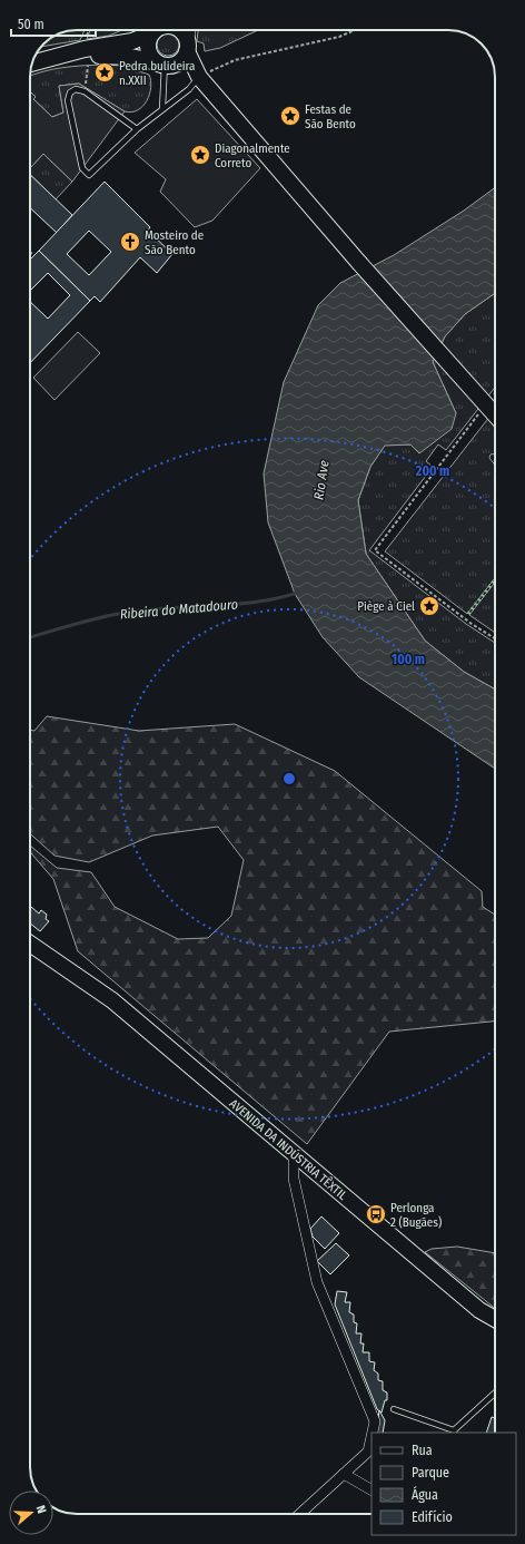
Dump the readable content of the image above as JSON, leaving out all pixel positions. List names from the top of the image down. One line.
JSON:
{"streets":{"main road":["AVENIDA DA INDÚSTRIA TÊXTIL"]},"water":["Rio Ave","Ribeira do Matadouro"],"places":{"place":["Pedra bulideira n.XXII","Festas de São Bento","Diagonalmente Correto","Piège à Ciel"],"church":["Mosteiro de São Bento"],"bus stop":["Perlonga 2 (Bugães)"]},"legend":["Rua","Parque","Água","Edifício"],"scale_bar":"50 m","north":"right","rings":["200 m","100 m"]}
